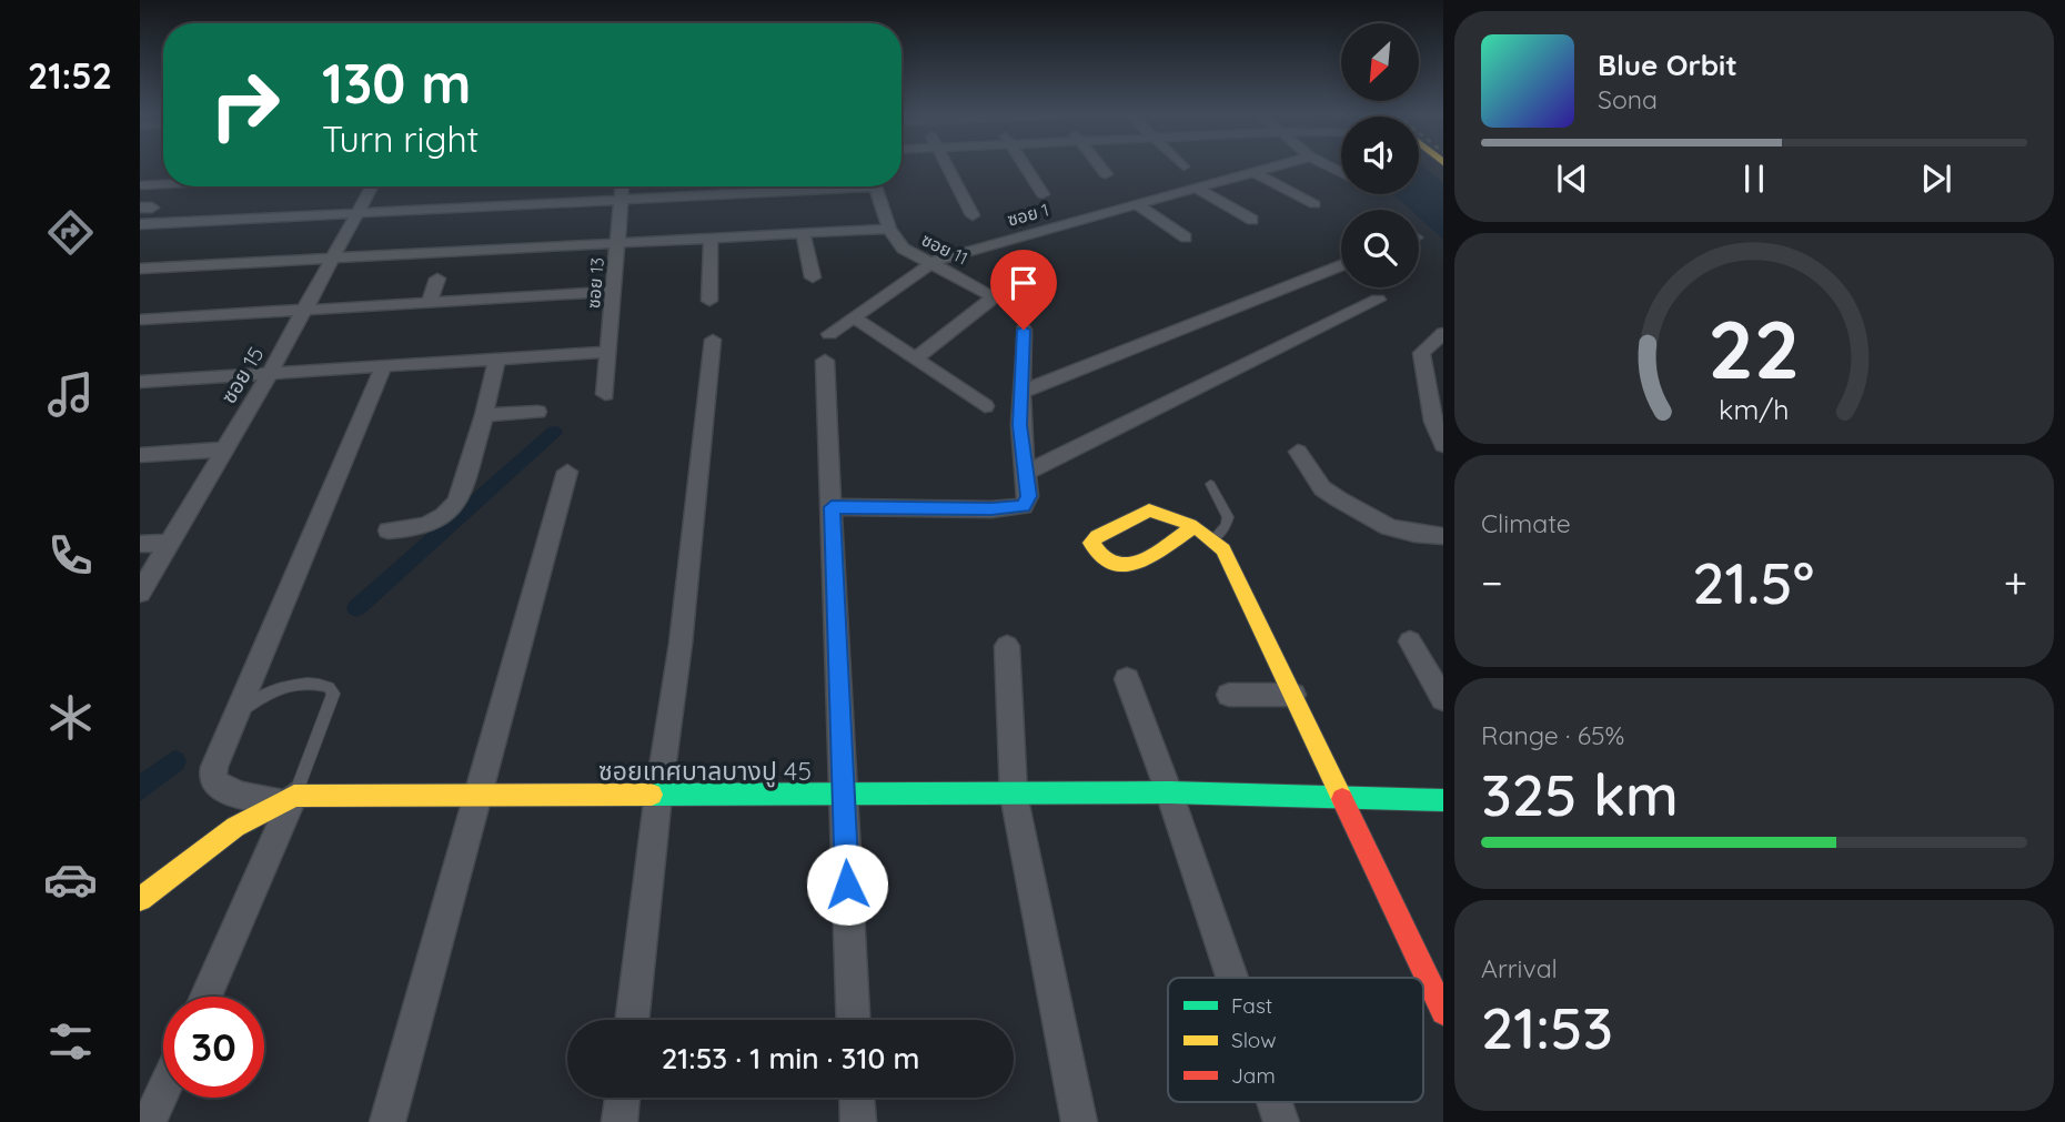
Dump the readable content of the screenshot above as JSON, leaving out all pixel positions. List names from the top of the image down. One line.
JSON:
{"streets":{"main road":["ซอยเทศบาลบางปู 45"],"street":["ซอย 1","ซอย 11","ซอย 13","ซอย 15"]},"crossings":[["ซอย 1","ซอย 11"]],"legend":["Fast","Slow","Jam"],"north":"bottom left","page":{"tabs":"21:52","turn":["130 m","Turn right"],"song":["Blue Orbit","Sona"],"tile":["Climate",["Range · 65%","325 km"],["Arrival","21:53"]],"heat":["−","21.5°","+"],"limit":"30","trip":"21:53 · 1 min · 310 m","gauge":["22","km/h"]}}
